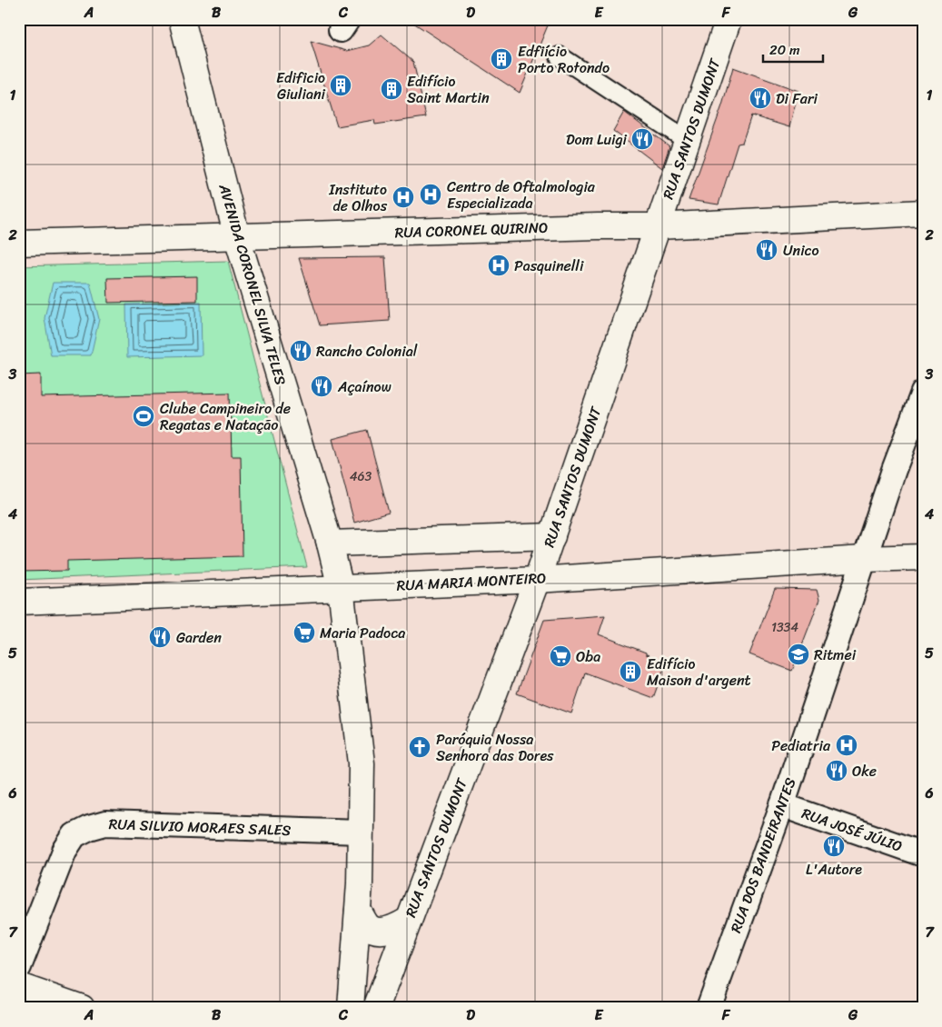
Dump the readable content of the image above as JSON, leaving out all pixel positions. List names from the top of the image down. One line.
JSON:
{"streets":{"main road":["RUA SANTOS DUMONT","RUA CORONEL QUIRINO","AVENIDA CORONEL SILVA TELES","RUA MARIA MONTEIRO"],"street":["RUA SILVIO MORAES SALES","RUA JOSÉ JÚLIO","RUA DOS BANDEIRANTES"]},"crossings":[["RUA SANTOS DUMONT","RUA CORONEL QUIRINO"],["RUA SANTOS DUMONT","RUA MARIA MONTEIRO"],["RUA CORONEL QUIRINO","AVENIDA CORONEL SILVA TELES"],["AVENIDA CORONEL SILVA TELES","RUA MARIA MONTEIRO"],["AVENIDA CORONEL SILVA TELES","RUA SILVIO MORAES SALES"],["RUA MARIA MONTEIRO","RUA DOS BANDEIRANTES"],["RUA JOSÉ JÚLIO","RUA DOS BANDEIRANTES"]],"places":{"building":["Edfiício Porto Rotondo","Edificio Giuliani","Edifício Saint Martin","Edifício Maison d'argent"],"restaurant":["Di Fari","Dom Luigi","Unico","Rancho Colonial","Açaínow","Garden","Oke","L'Autore"],"hospital":["Centro de Oftalmologia Especializada","Instituto de Olhos","Pasquinelli","Pediatria"],"sports":["Clube Campineiro de Regatas e Natação"],"supermarket":["Maria Padoca","Oba"],"school or university":["Ritmei"],"church":["Paróquia Nossa Senhora das Dores"]},"house_numbers":["463","1334"],"scale_bar":"20 m","grid":{"columns":["A","B","C","D","E","F","G"],"rows":["1","2","3","4","5","6","7"]}}
